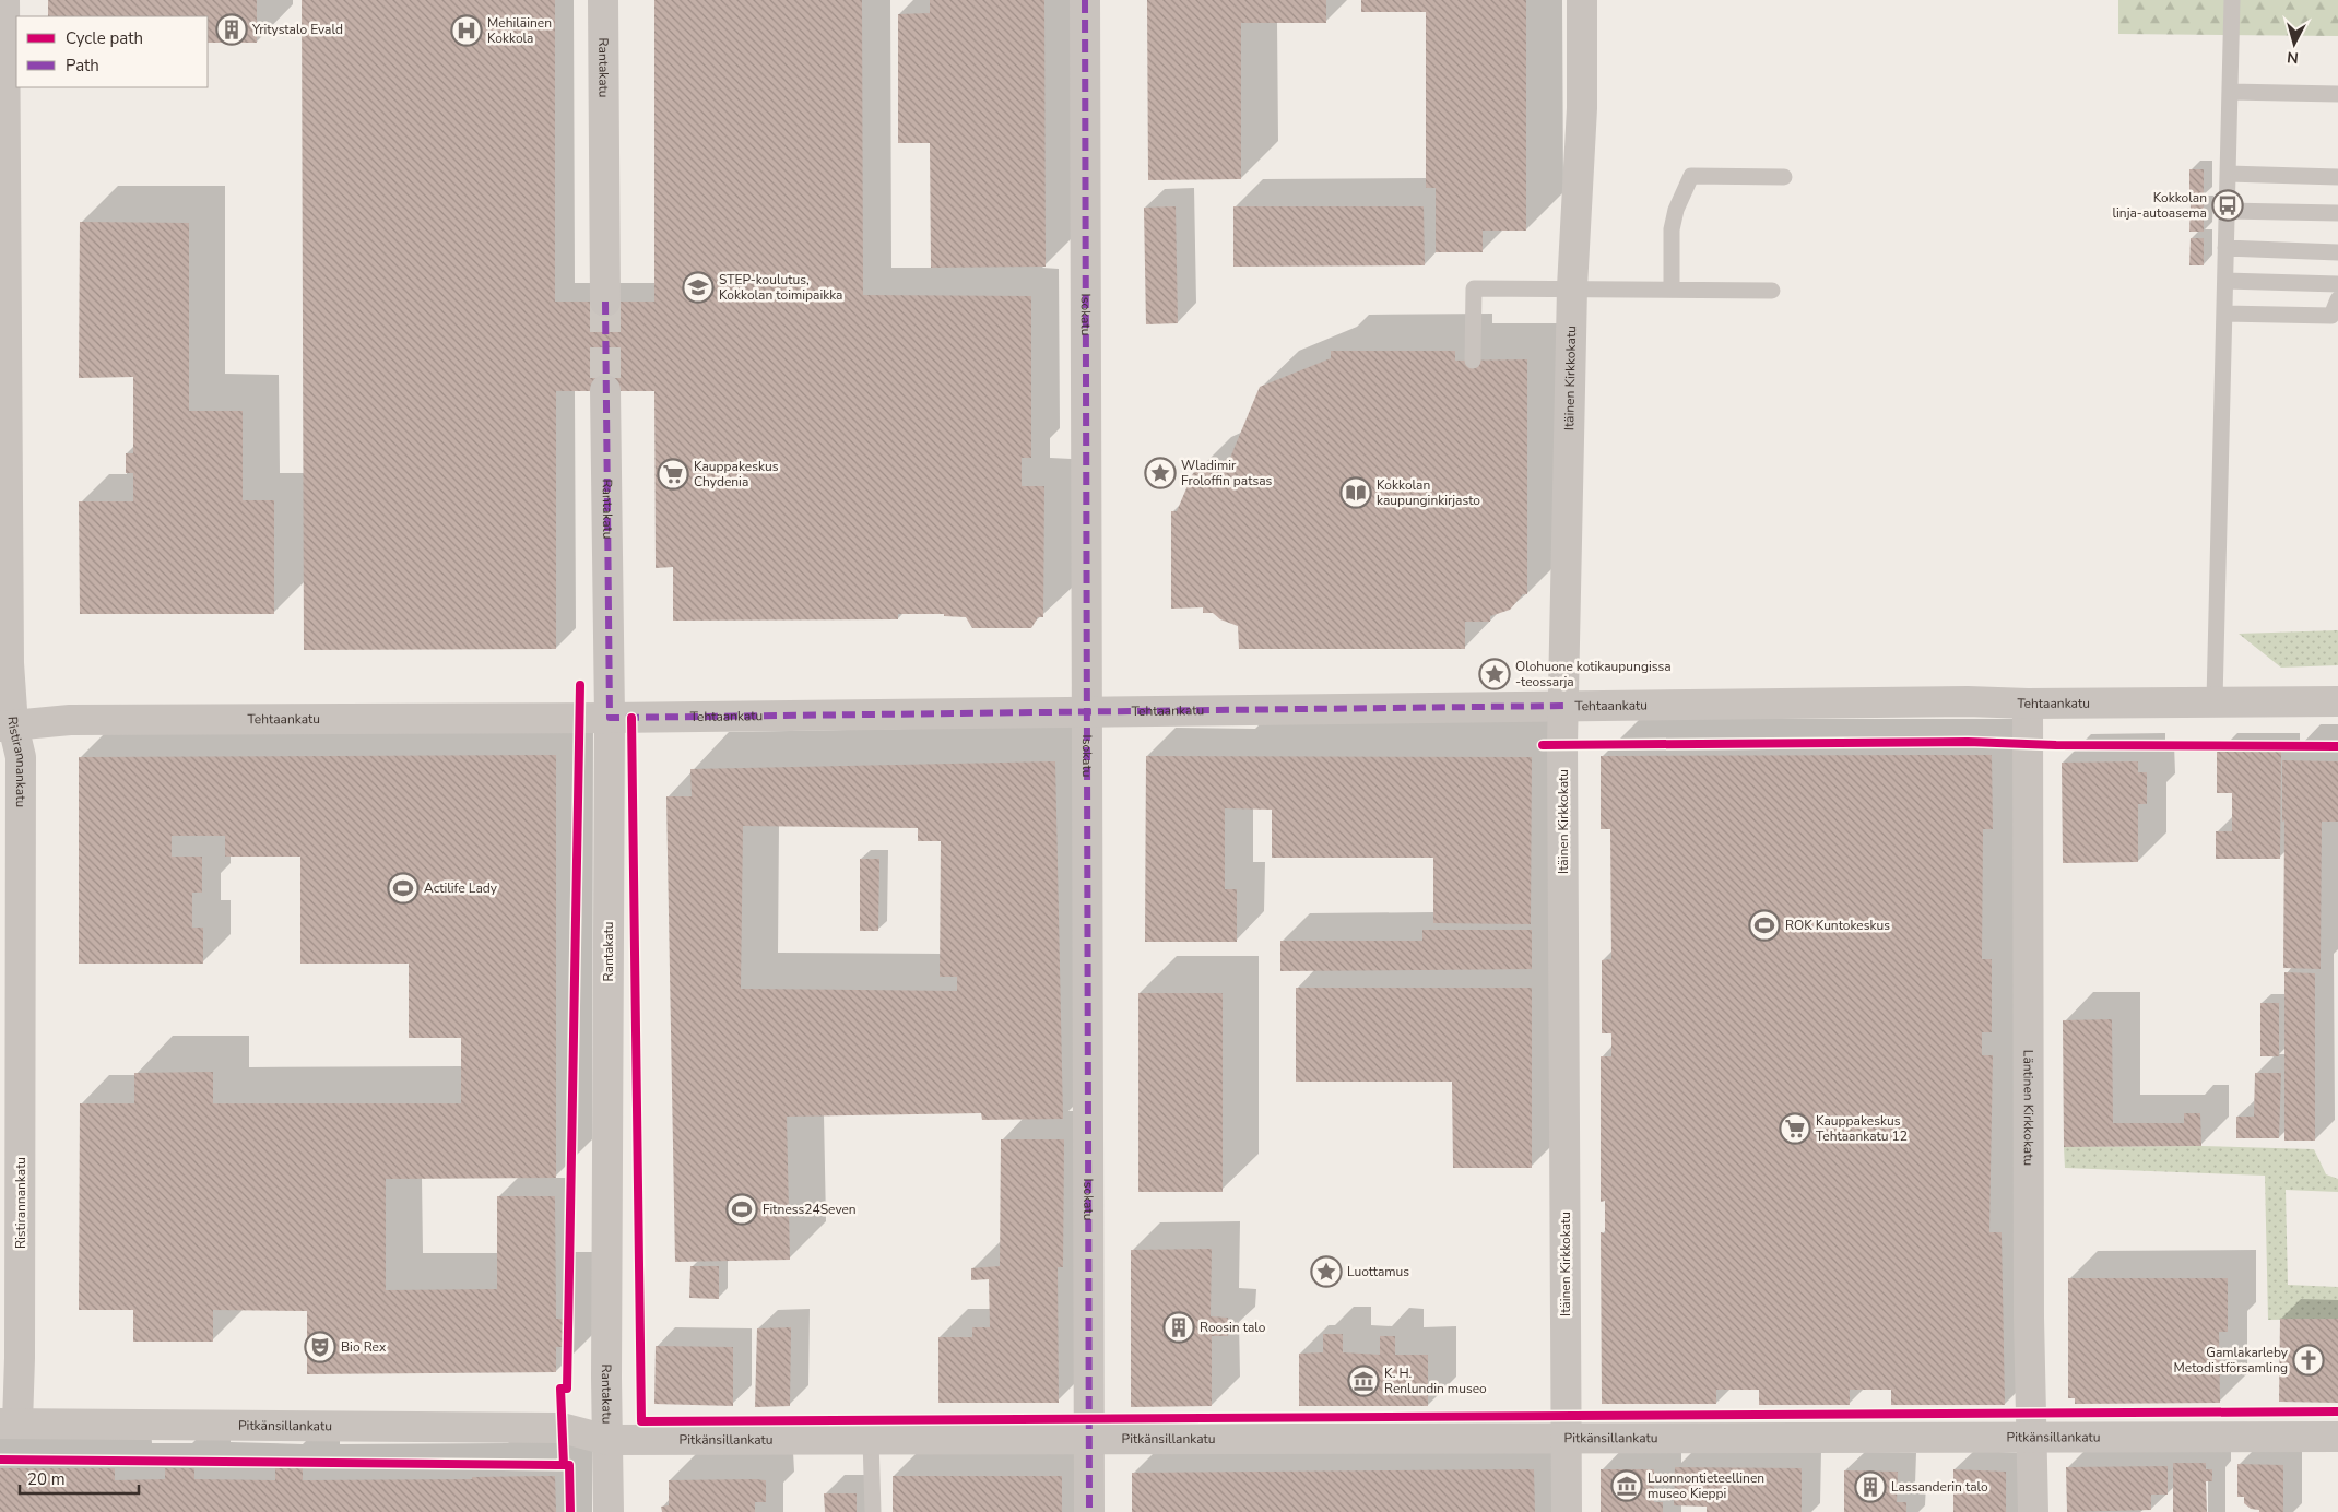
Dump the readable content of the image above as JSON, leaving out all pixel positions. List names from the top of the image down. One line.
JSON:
{"streets":{"street":["Rantakatu","Isokatu","Itäinen Kirkkokatu","Tehtaankatu","Ristirannankatu","Läntinen Kirkkokatu","Pitkänsillankatu"]},"crossings":[["Rantakatu","Tehtaankatu"],["Rantakatu","Pitkänsillankatu"],["Isokatu","Tehtaankatu"],["Isokatu","Pitkänsillankatu"],["Itäinen Kirkkokatu","Tehtaankatu"],["Itäinen Kirkkokatu","Pitkänsillankatu"],["Tehtaankatu","Ristirannankatu"],["Tehtaankatu","Läntinen Kirkkokatu"],["Ristirannankatu","Pitkänsillankatu"],["Läntinen Kirkkokatu","Pitkänsillankatu"]],"places":{"building":["Yritystalo Evald","Roosin talo","Lassanderin talo"],"hospital":["Mehiläinen Kokkola"],"bus stop":["Kokkolan linja-autoasema"],"school or university":["STEP-koulutus, Kokkolan toimipaikka"],"place":["Wladimir Froloffin patsas","Olohuone kotikaupungissa -teossarja","Luottamus"],"supermarket":["Kauppakeskus Chydenia","Kauppakeskus Tehtaankatu 12"],"library":["Kokkolan kaupunginkirjasto"],"sports":["Actilife Lady","ROK Kuntokeskus","Fitness24Seven"],"theatre":["Bio Rex"],"church":["Gamlakarleby Metodistförsamling"],"museum":["K. H. Renlundin museo","Luonnontieteellinen museo Kieppi"]},"legend":["Cycle path","Path"],"scale_bar":"20 m","north":"bottom"}
